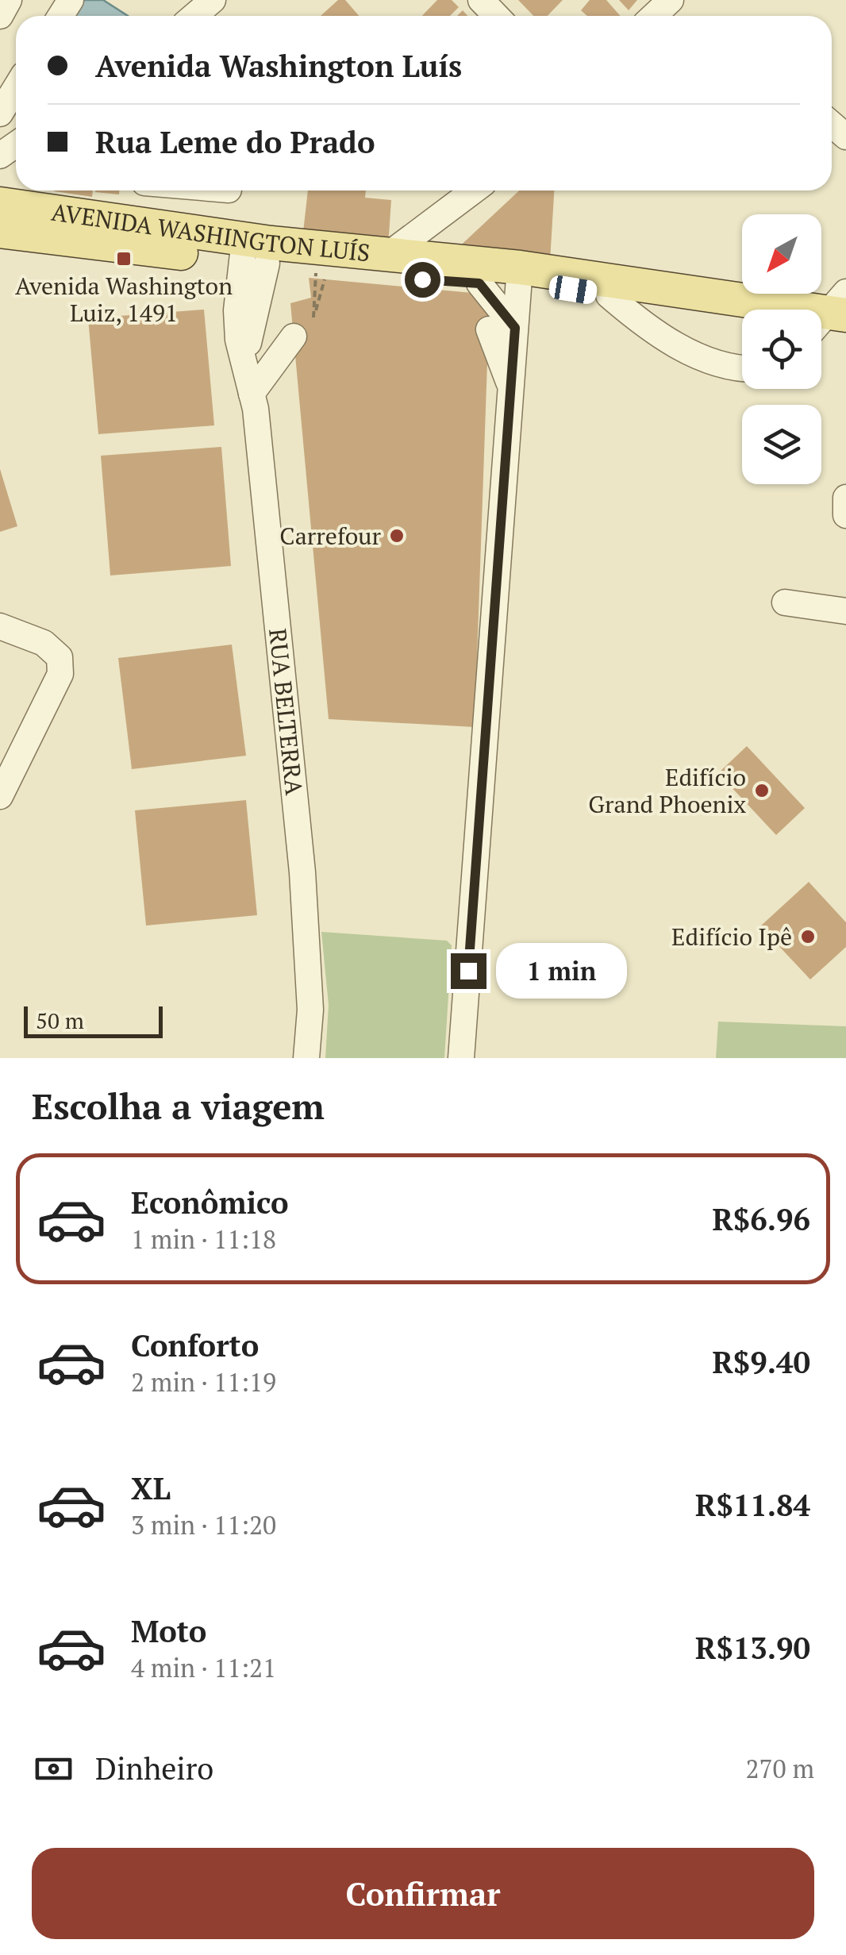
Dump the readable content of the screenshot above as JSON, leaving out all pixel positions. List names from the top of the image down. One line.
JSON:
{"streets":{"main road":["AVENIDA WASHINGTON LUÍS"],"street":["RUA BELTERRA"]},"crossings":[["AVENIDA WASHINGTON LUÍS","RUA BELTERRA"]],"places":{"transit":["Avenida Washington Luiz, 1491"],"other":["Carrefour","Edifício Grand Phoenix","Edifício Ipê"]},"scale_bar":"50 m","north":"bottom left","page":{"banner":["Avenida Washington Luís","Rua Leme do Prado"],"bubble":"1 min","scale":"50 m","heading":"Escolha a viagem","list":[{"name":"Econômico","note":"1 min · 11:18","value":"R$6.96"},{"name":"Conforto","note":"2 min · 11:19","value":"R$9.40"},{"name":"XL","note":"3 min · 11:20","value":"R$11.84"},{"name":"Moto","note":"4 min · 11:21","value":"R$13.90"}],"pay":["Dinheiro","270 m"],"buttons":"Confirmar"}}
